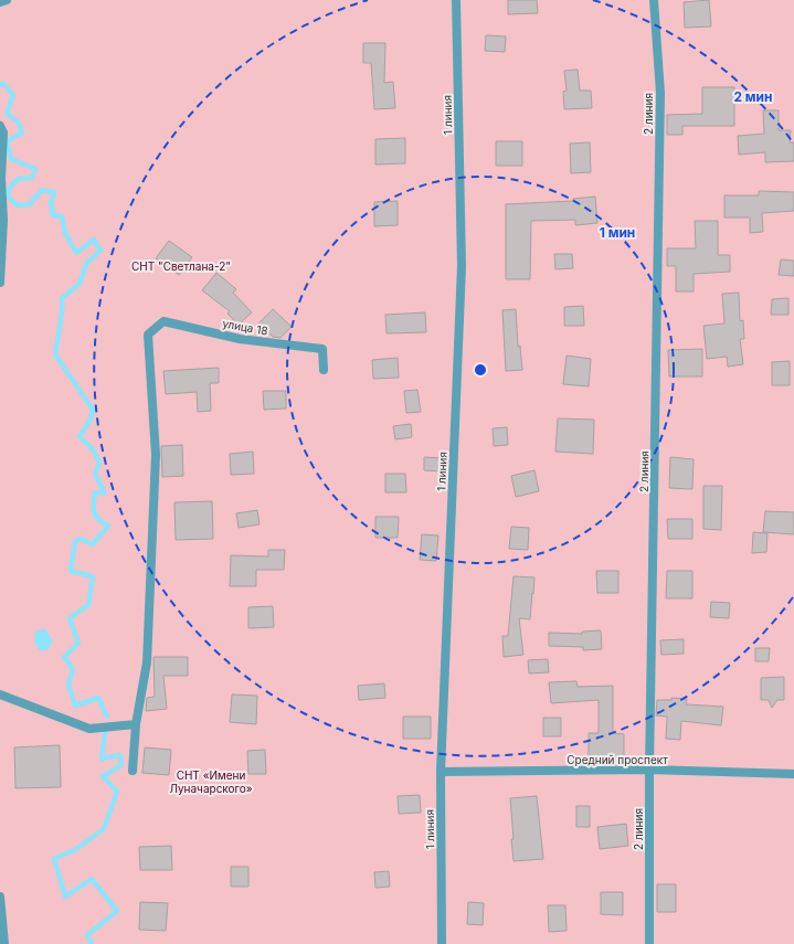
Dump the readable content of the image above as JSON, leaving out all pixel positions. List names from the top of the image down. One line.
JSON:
{"streets":{"street":["2 линия","1 линия","улица 18","Средний проспект"]},"crossings":[["2 линия","Средний проспект"],["1 линия","Средний проспект"]],"parks":["СНТ \"Светлана-2\"","СНТ «Имени Луначарского»"],"rings":["2 мин","1 мин"]}
